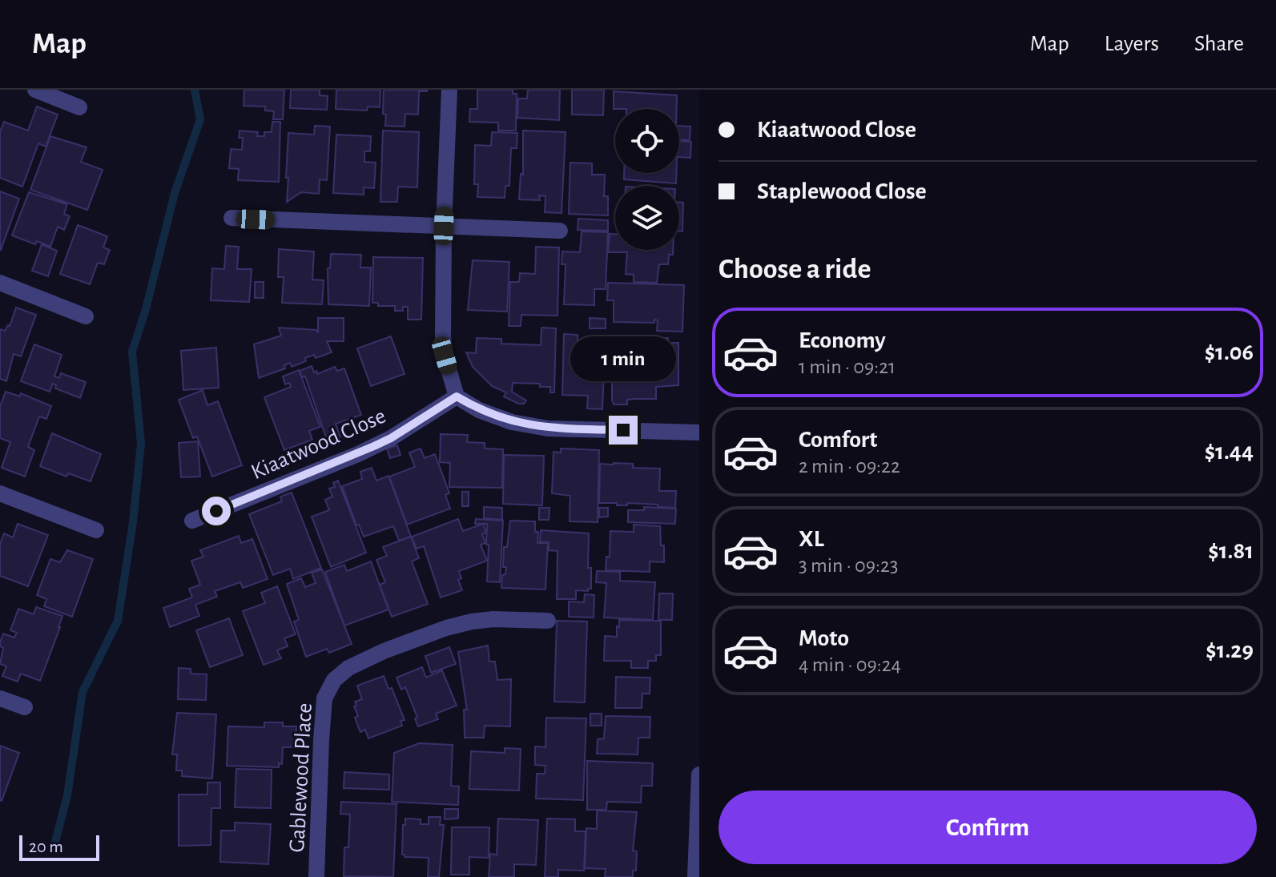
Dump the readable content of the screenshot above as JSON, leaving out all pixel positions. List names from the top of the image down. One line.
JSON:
{"streets":{"street":["Kiaatwood Close","Gablewood Place"]},"scale_bar":"20 m","page":{"header":"Map","nav":["Map","Layers","Share"],"banner":["Kiaatwood Close","Staplewood Close"],"heading":"Choose a ride","list":[{"name":"Economy","note":"1 min · 09:21","value":"$1.06"},{"name":"Comfort","note":"2 min · 09:22","value":"$1.44"},{"name":"XL","note":"3 min · 09:23","value":"$1.81"},{"name":"Moto","note":"4 min · 09:24","value":"$1.29"}],"bubble":"1 min","buttons":"Confirm","scale":"20 m"}}
